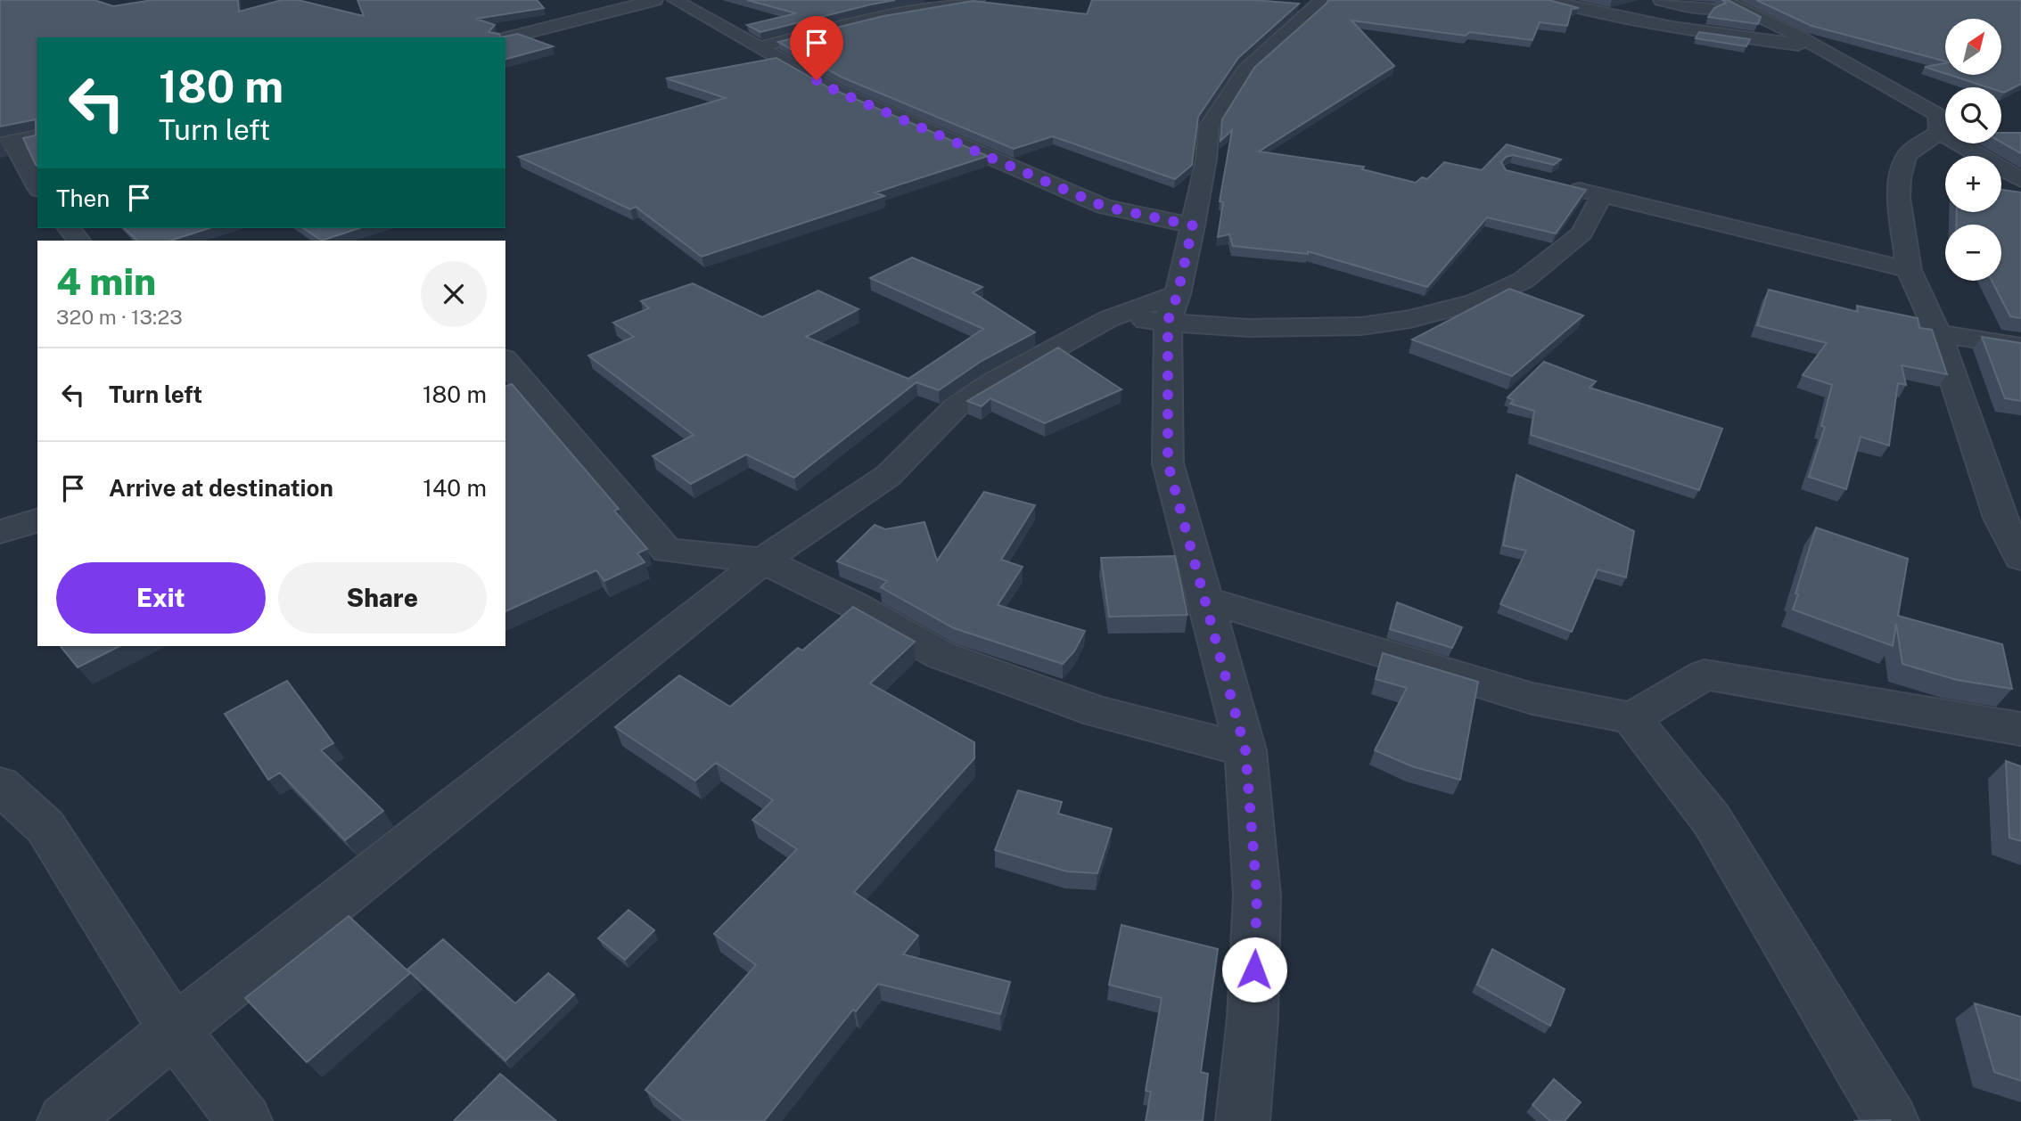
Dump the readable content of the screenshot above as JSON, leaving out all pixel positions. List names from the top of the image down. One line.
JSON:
{"north":"top right","page":{"map_buttons":["+","−"],"turn":["180 m","Turn left"],"then":"Then","heading":["4 min","320 m · 13:23"],"list":[{"name":"Turn left","value":"180 m"},{"name":"Arrive at destination","value":"140 m"}],"buttons":["Exit","Share"]}}
